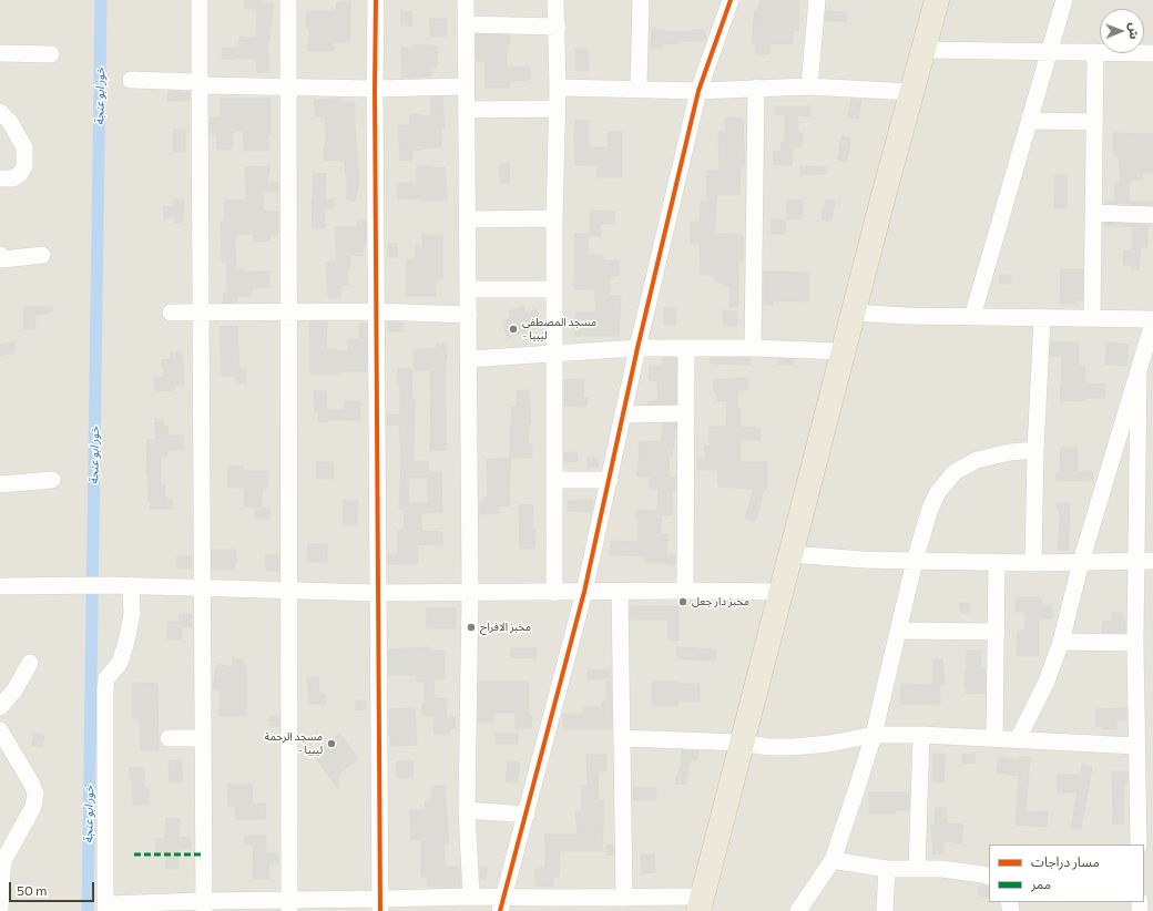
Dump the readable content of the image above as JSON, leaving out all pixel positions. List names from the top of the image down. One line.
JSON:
{"water":["خور ابو عنجة"],"places":["مسجد المصطفى - ليبيا","مخبز دار جعل","مخبز الافراح","مسجد الرحمة - ليبيا"],"legend":["مسار دراجات","ممر"],"scale_bar":"50 m","north":"right"}
